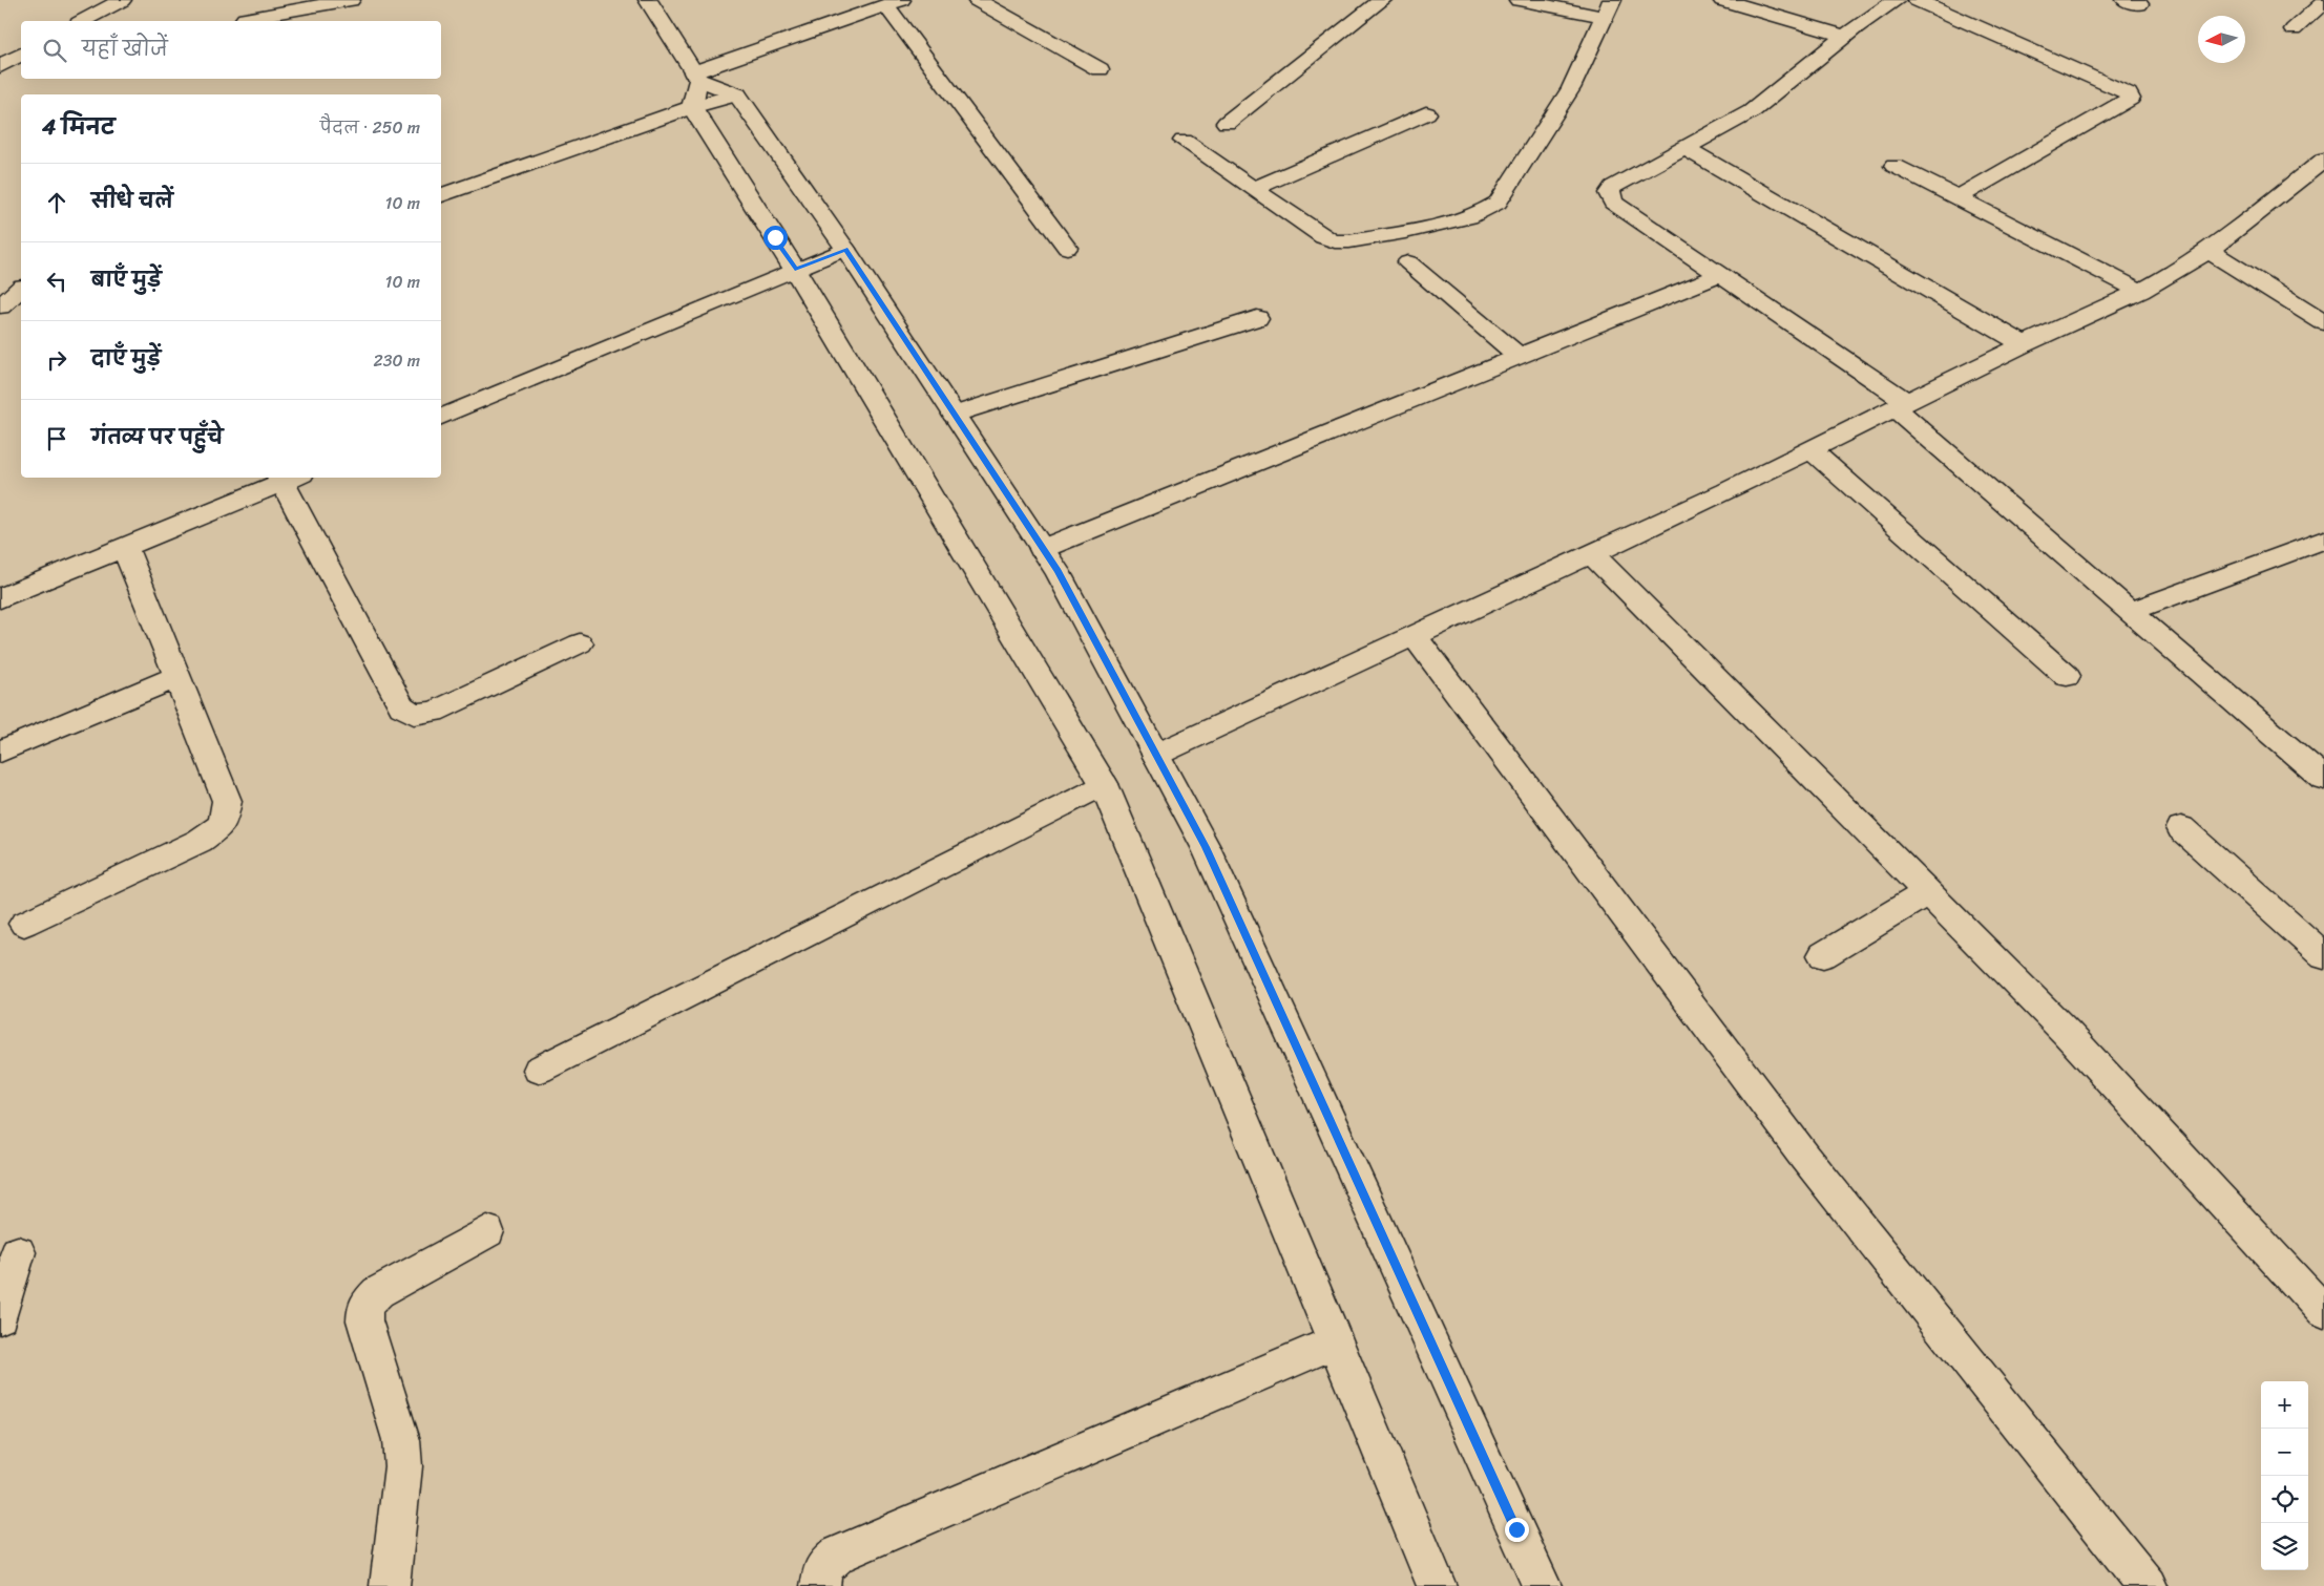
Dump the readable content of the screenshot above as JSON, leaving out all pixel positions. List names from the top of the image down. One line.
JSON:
{"north":"left","page":{"search":"यहाँ खोजें","heading":["4 मिनट","पैदल · 250 m"],"list":[["सीधे चलें","10 m"],["बाएँ मुड़ें","10 m"],["दाएँ मुड़ें","230 m"],"गंतव्य पर पहुँचे"],"map_buttons":["+","−"]}}
